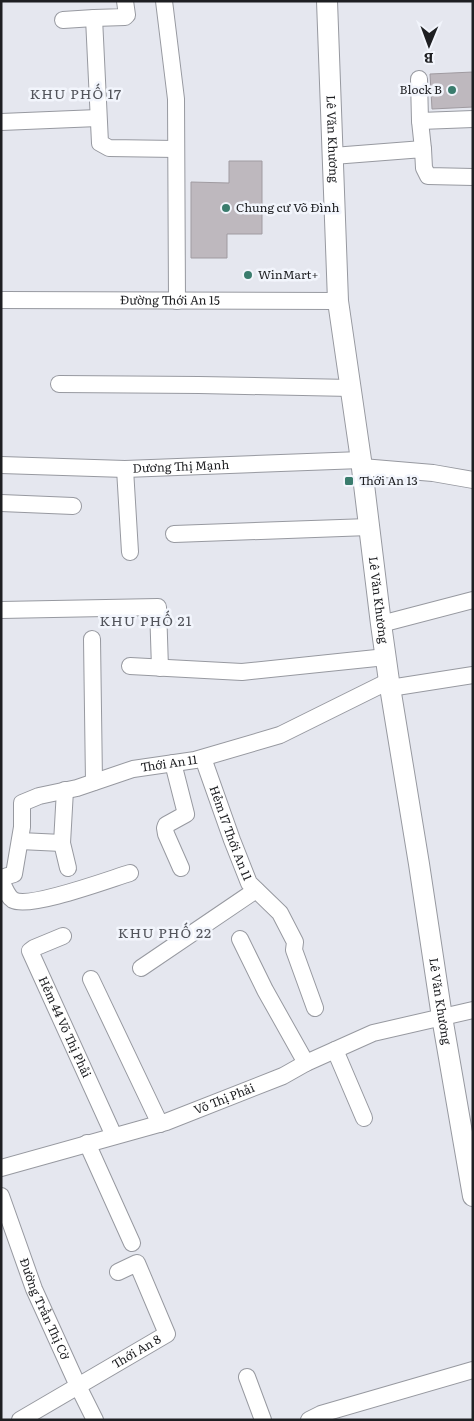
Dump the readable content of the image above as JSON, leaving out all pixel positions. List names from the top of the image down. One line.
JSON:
{"streets":{"main road":["Lê Văn Khương"],"street":["Đường Thới An 15","Dương Thị Mạnh","Thới An 11","Hẻm 17 Thới An 11","Hẻm 44 Võ Thị Phải","Võ Thị Phải","Đường Trần Thị Cờ","Thới An 8"]},"crossings":[["Lê Văn Khương","Đường Thới An 15"],["Lê Văn Khương","Dương Thị Mạnh"],["Lê Văn Khương","Thới An 11"],["Lê Văn Khương","Võ Thị Phải"],["Thới An 11","Hẻm 17 Thới An 11"],["Hẻm 44 Võ Thị Phải","Võ Thị Phải"],["Đường Trần Thị Cờ","Thới An 8"]],"districts":["KHU PHỐ 17","KHU PHỐ 21","KHU PHỐ 22"],"places":{"other":["Block B","Chung cư Võ Đình","WinMart+"],"transit":["Thới An 13"]},"north":"bottom"}
